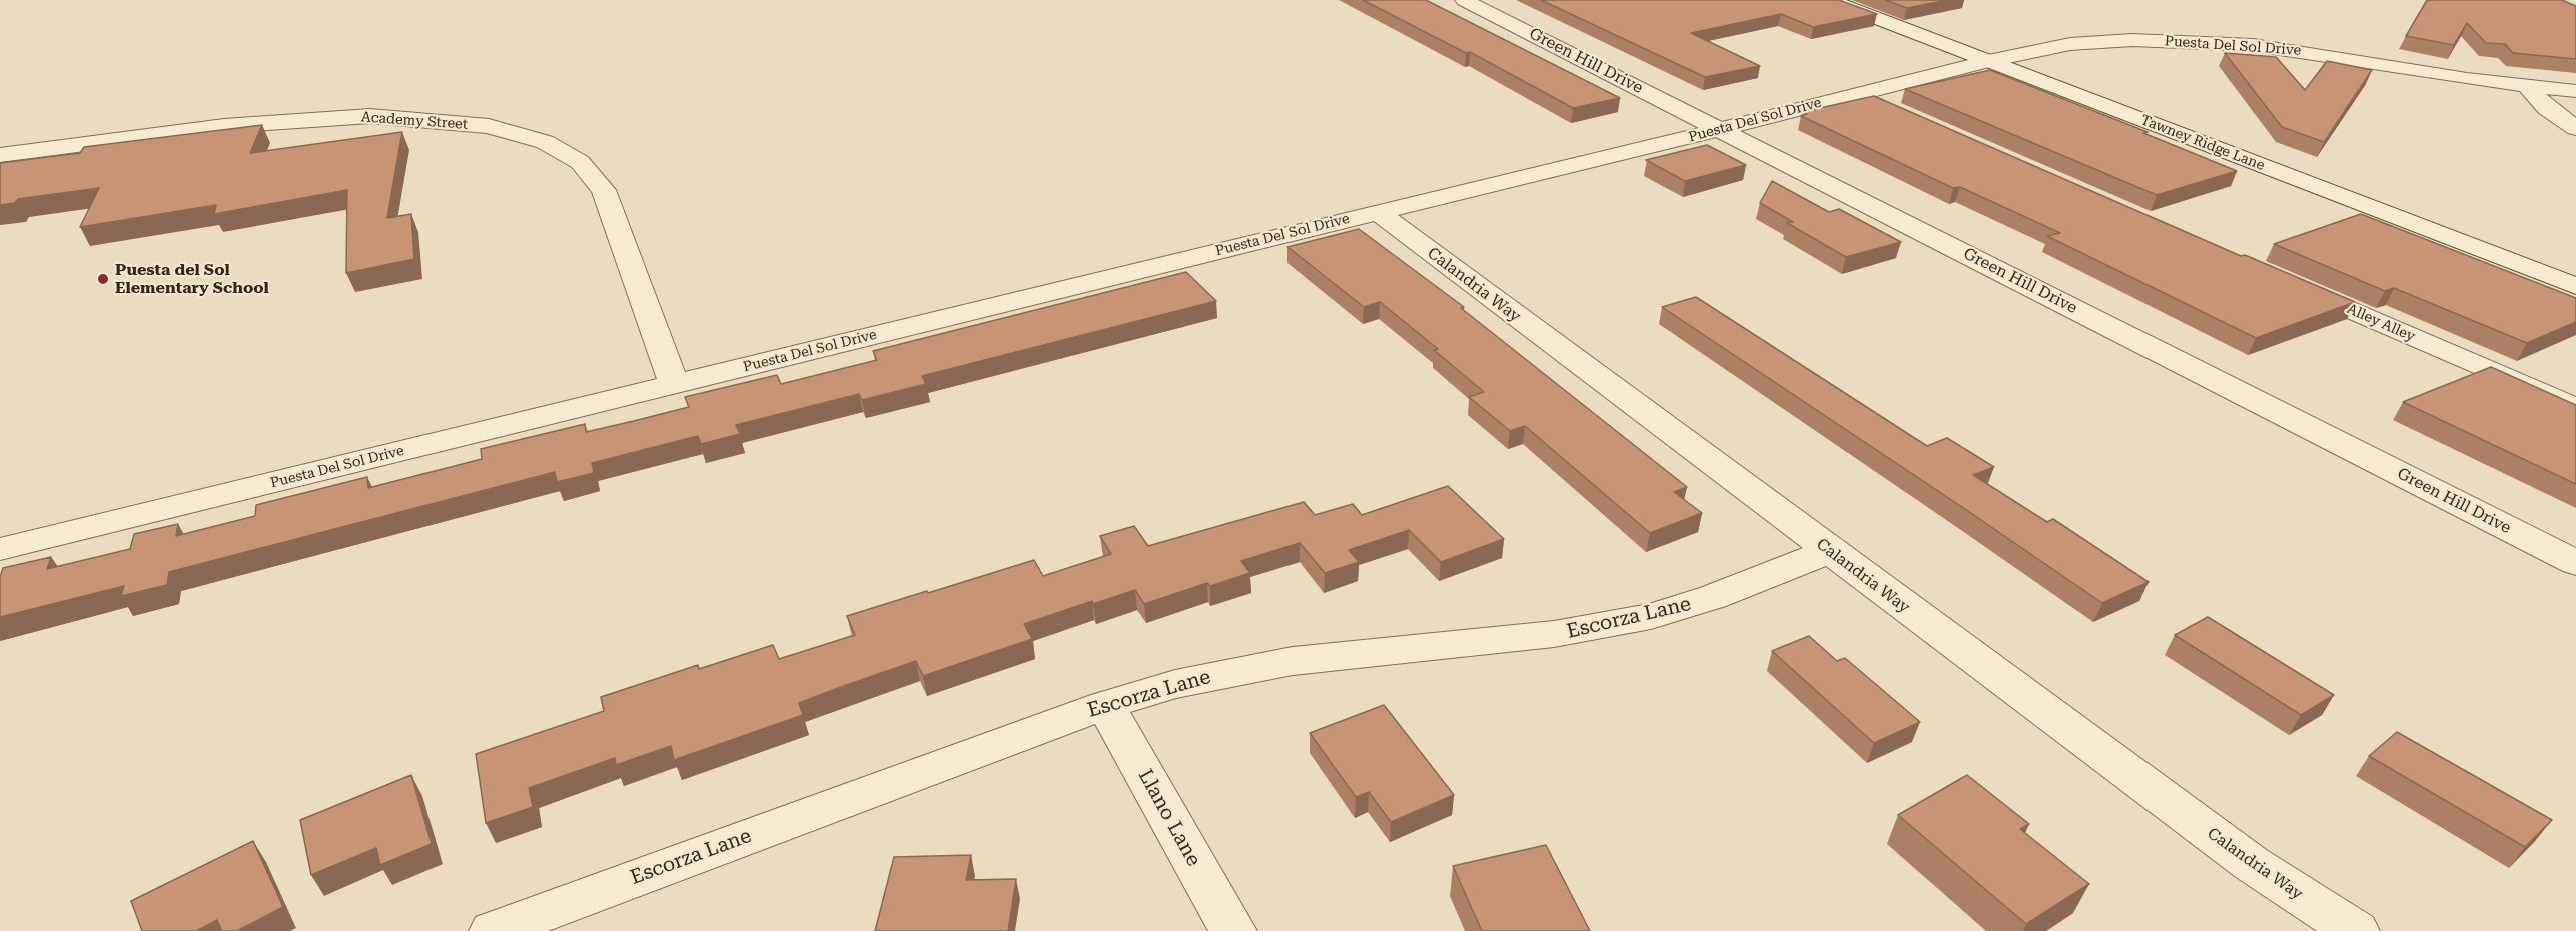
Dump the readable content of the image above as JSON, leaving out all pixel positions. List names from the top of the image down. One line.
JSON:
{"streets":{"street":["Puesta Del Sol Drive","Green Hill Drive","Academy Street","Tawney Ridge Lane","Calandria Way","Alley Alley","Escorza Lane","Llano Lane"]},"crossings":[["Puesta Del Sol Drive","Green Hill Drive"],["Puesta Del Sol Drive","Academy Street"],["Puesta Del Sol Drive","Tawney Ridge Lane"],["Puesta Del Sol Drive","Calandria Way"],["Calandria Way","Escorza Lane"],["Escorza Lane","Llano Lane"]],"places":["Puesta del Sol Elementary School"]}
